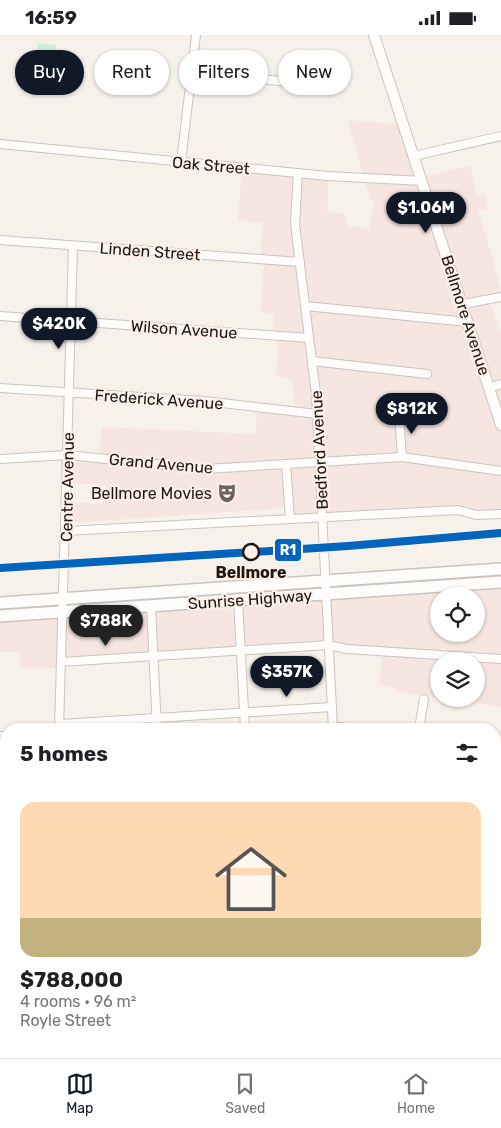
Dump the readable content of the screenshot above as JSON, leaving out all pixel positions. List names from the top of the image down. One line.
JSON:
{"streets":{"highway":["Sunrise Highway"],"main road":["Bellmore Avenue"],"street":["Oak Street","Linden Street","Wilson Avenue","Frederick Avenue","Bedford Avenue","Grand Avenue","Centre Avenue"]},"crossings":[["Oak Street","Bellmore Avenue"],["Oak Street","Bedford Avenue"],["Linden Street","Bedford Avenue"],["Linden Street","Centre Avenue"],["Wilson Avenue","Bedford Avenue"],["Wilson Avenue","Centre Avenue"],["Frederick Avenue","Bedford Avenue"],["Frederick Avenue","Centre Avenue"],["Bedford Avenue","Grand Avenue"],["Bedford Avenue","Sunrise Highway"],["Grand Avenue","Centre Avenue"],["Centre Avenue","Sunrise Highway"]],"places":{"theatre":["Bellmore Movies"],"other":["Bellmore"]},"lines":["transit line R1"],"page":{"status":"16:59","chip":["Buy","Rent","Filters","New"],"price":["$1.06M","$420K","$812K","$788K","$357K"],"heading":"5 homes","list":[{"name":"$788,000","note":"4 rooms · 96 m² · Royle Street"}],"tabs":["Map","Saved","Home"]}}
